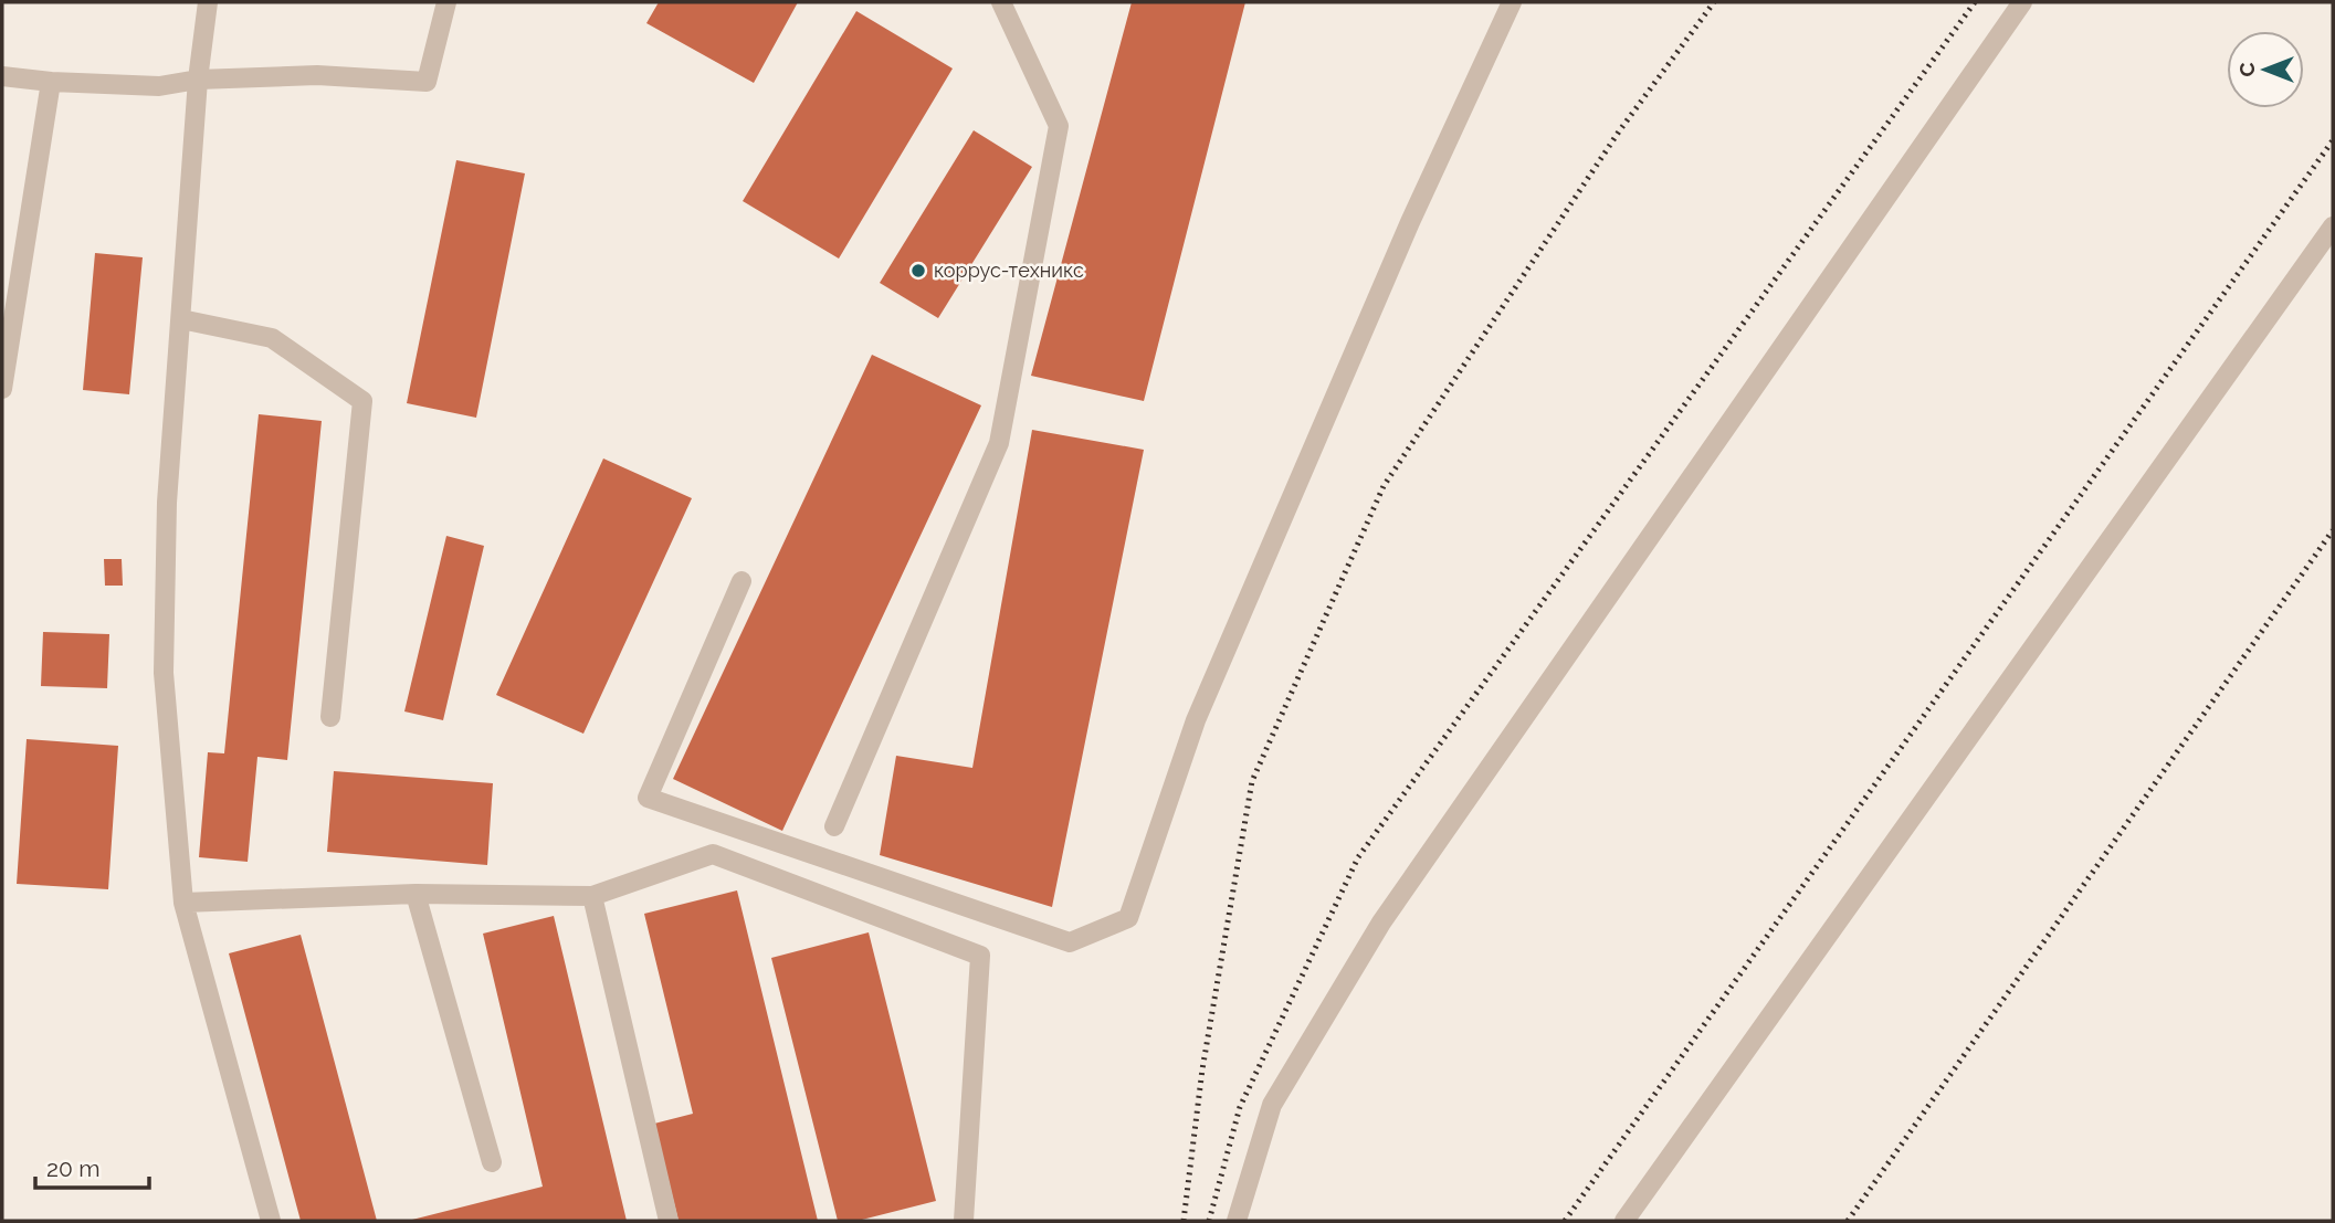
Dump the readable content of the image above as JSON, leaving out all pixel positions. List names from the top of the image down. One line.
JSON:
{"places":["коррус-техникс"],"scale_bar":"20 m","north":"left"}
